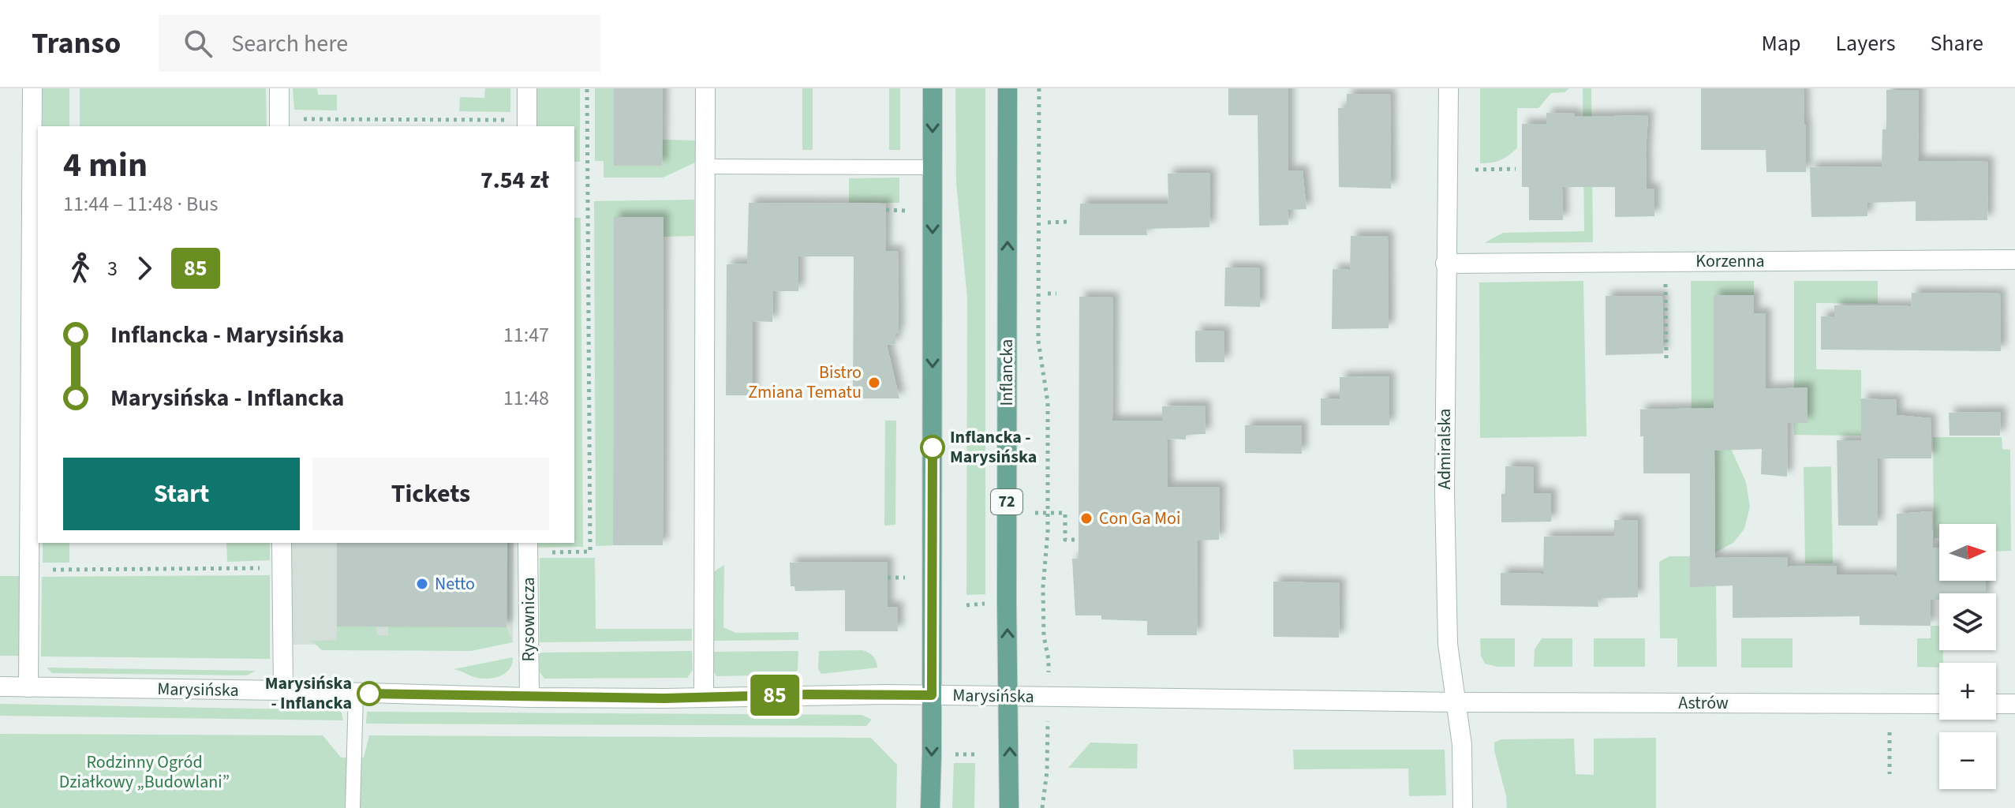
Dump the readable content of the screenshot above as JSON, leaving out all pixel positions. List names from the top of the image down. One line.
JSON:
{"streets":{"main road":["Inflancka","72"],"street":["Korzenna","Admiralska","Rysownicza","Marysińska","Astrów"]},"crossings":[["Korzenna","Admiralska"],["Inflancka","Marysińska"],["Admiralska","Marysińska"],["Admiralska","Astrów"],["Rysownicza","Marysińska"],["Marysińska","Astrów"]],"parks":["Rodzinny Ogród Działkowy „Budowlani”"],"places":["Bistro Zmiana Tematu","Inflancka - Marysińska","Con Ga Moi","Netto","Marysińska - Inflancka"],"lines":["bus line 85"],"north":"right","page":{"header":"Transo","search":"Search here","nav":["Map","Layers","Share"],"on_map":"85","heading":["4 min","11:44 – 11:48 · Bus","7.54 zł"],"legs":["3","85"],"list":[{"name":"Inflancka - Marysińska","value":"11:47"},{"name":"Marysińska - Inflancka","value":"11:48"}],"buttons":["Start","Tickets"],"map_buttons":["+","−"]}}
